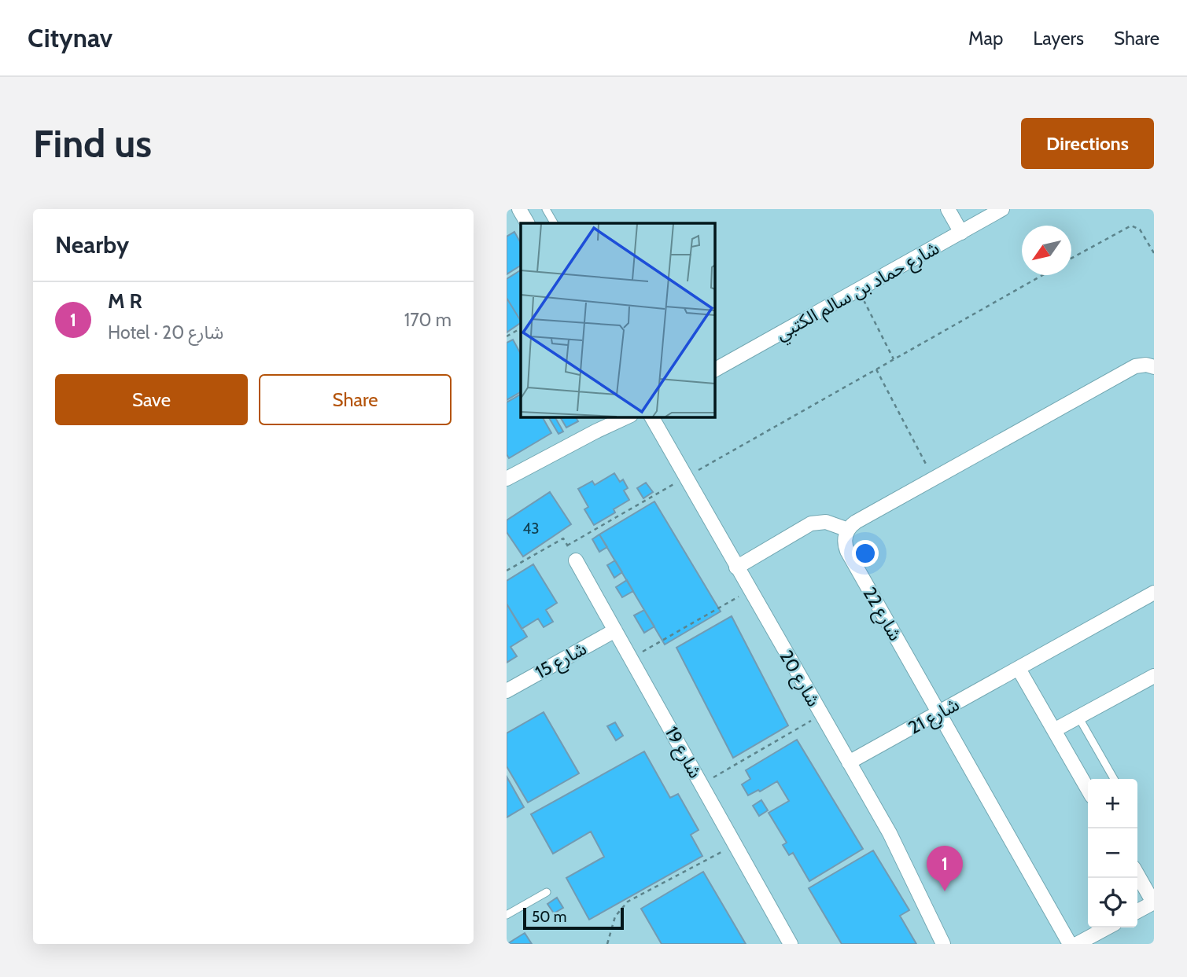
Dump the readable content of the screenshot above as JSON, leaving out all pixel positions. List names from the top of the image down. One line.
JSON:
{"streets":{"street":["شارع حماد بن سالم الكتبي","شارع 22","شارع 15","شارع 20","شارع 21","شارع 19"]},"crossings":[["شارع 22","شارع 21"],["شارع 15","شارع 19"],["شارع 20","شارع 21"]],"house_numbers":["43"],"scale_bar":"50 m","north":"bottom left","page":{"header":"Citynav","nav":["Map","Layers","Share"],"buttons":["Directions",["Save","Share"]],"title":"Find us","heading":"Nearby","list":[{"mark":"1","name":"M R","note":"Hotel · شارع 20","value":"170 m"}],"map_buttons":["+","−"],"pins":"1","scale":"50 m"}}
